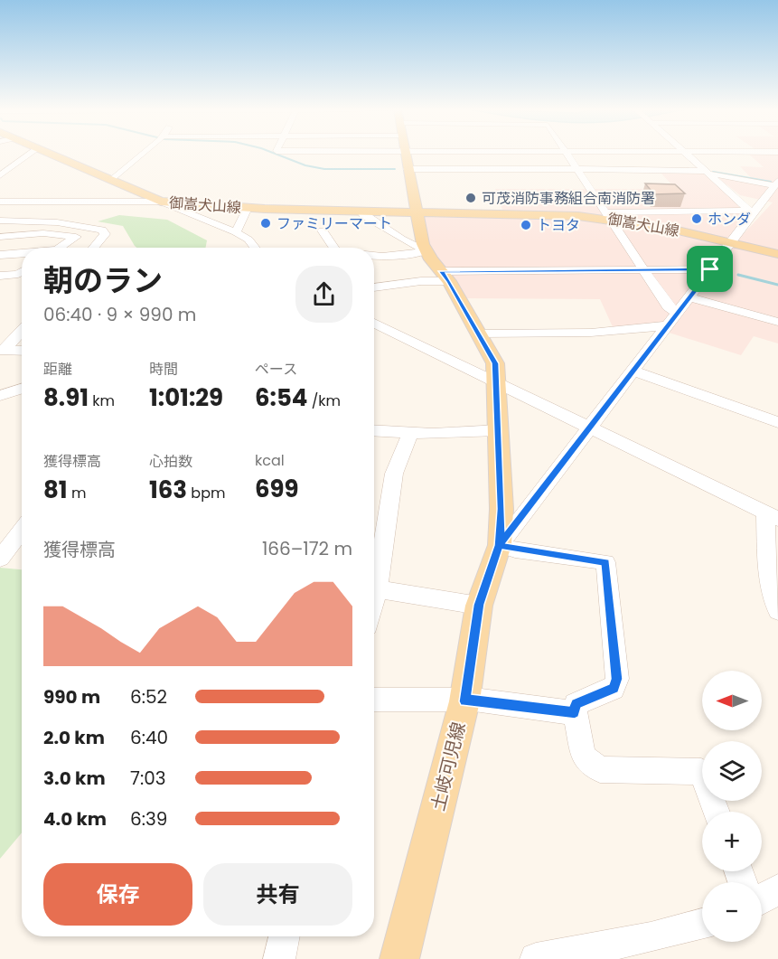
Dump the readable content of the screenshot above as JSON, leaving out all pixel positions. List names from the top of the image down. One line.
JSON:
{"streets":{"main road":["御嵩犬山線","土岐可児線"]},"crossings":[["御嵩犬山線","土岐可児線"]],"places":["可茂消防事務組合南消防署","ホンダ","ファミリーマート","トヨタ"],"north":"left","page":{"heading":["朝のラン","06:40 · 9 × 990 m"],"stats":[["距離","8.91 km"],["時間","1:01:29"],["ペース","6:54 /km"],["獲得標高","81 m"],["心拍数","163 bpm"],["kcal","699"]],"chart":["獲得標高","166–172 m"],"map_buttons":["+","−"],"list":[{"name":"990 m","note":"6:52"},{"name":"2.0 km","note":"6:40"},{"name":"3.0 km","note":"7:03"},{"name":"4.0 km","note":"6:39"}],"buttons":["保存","共有"]}}
